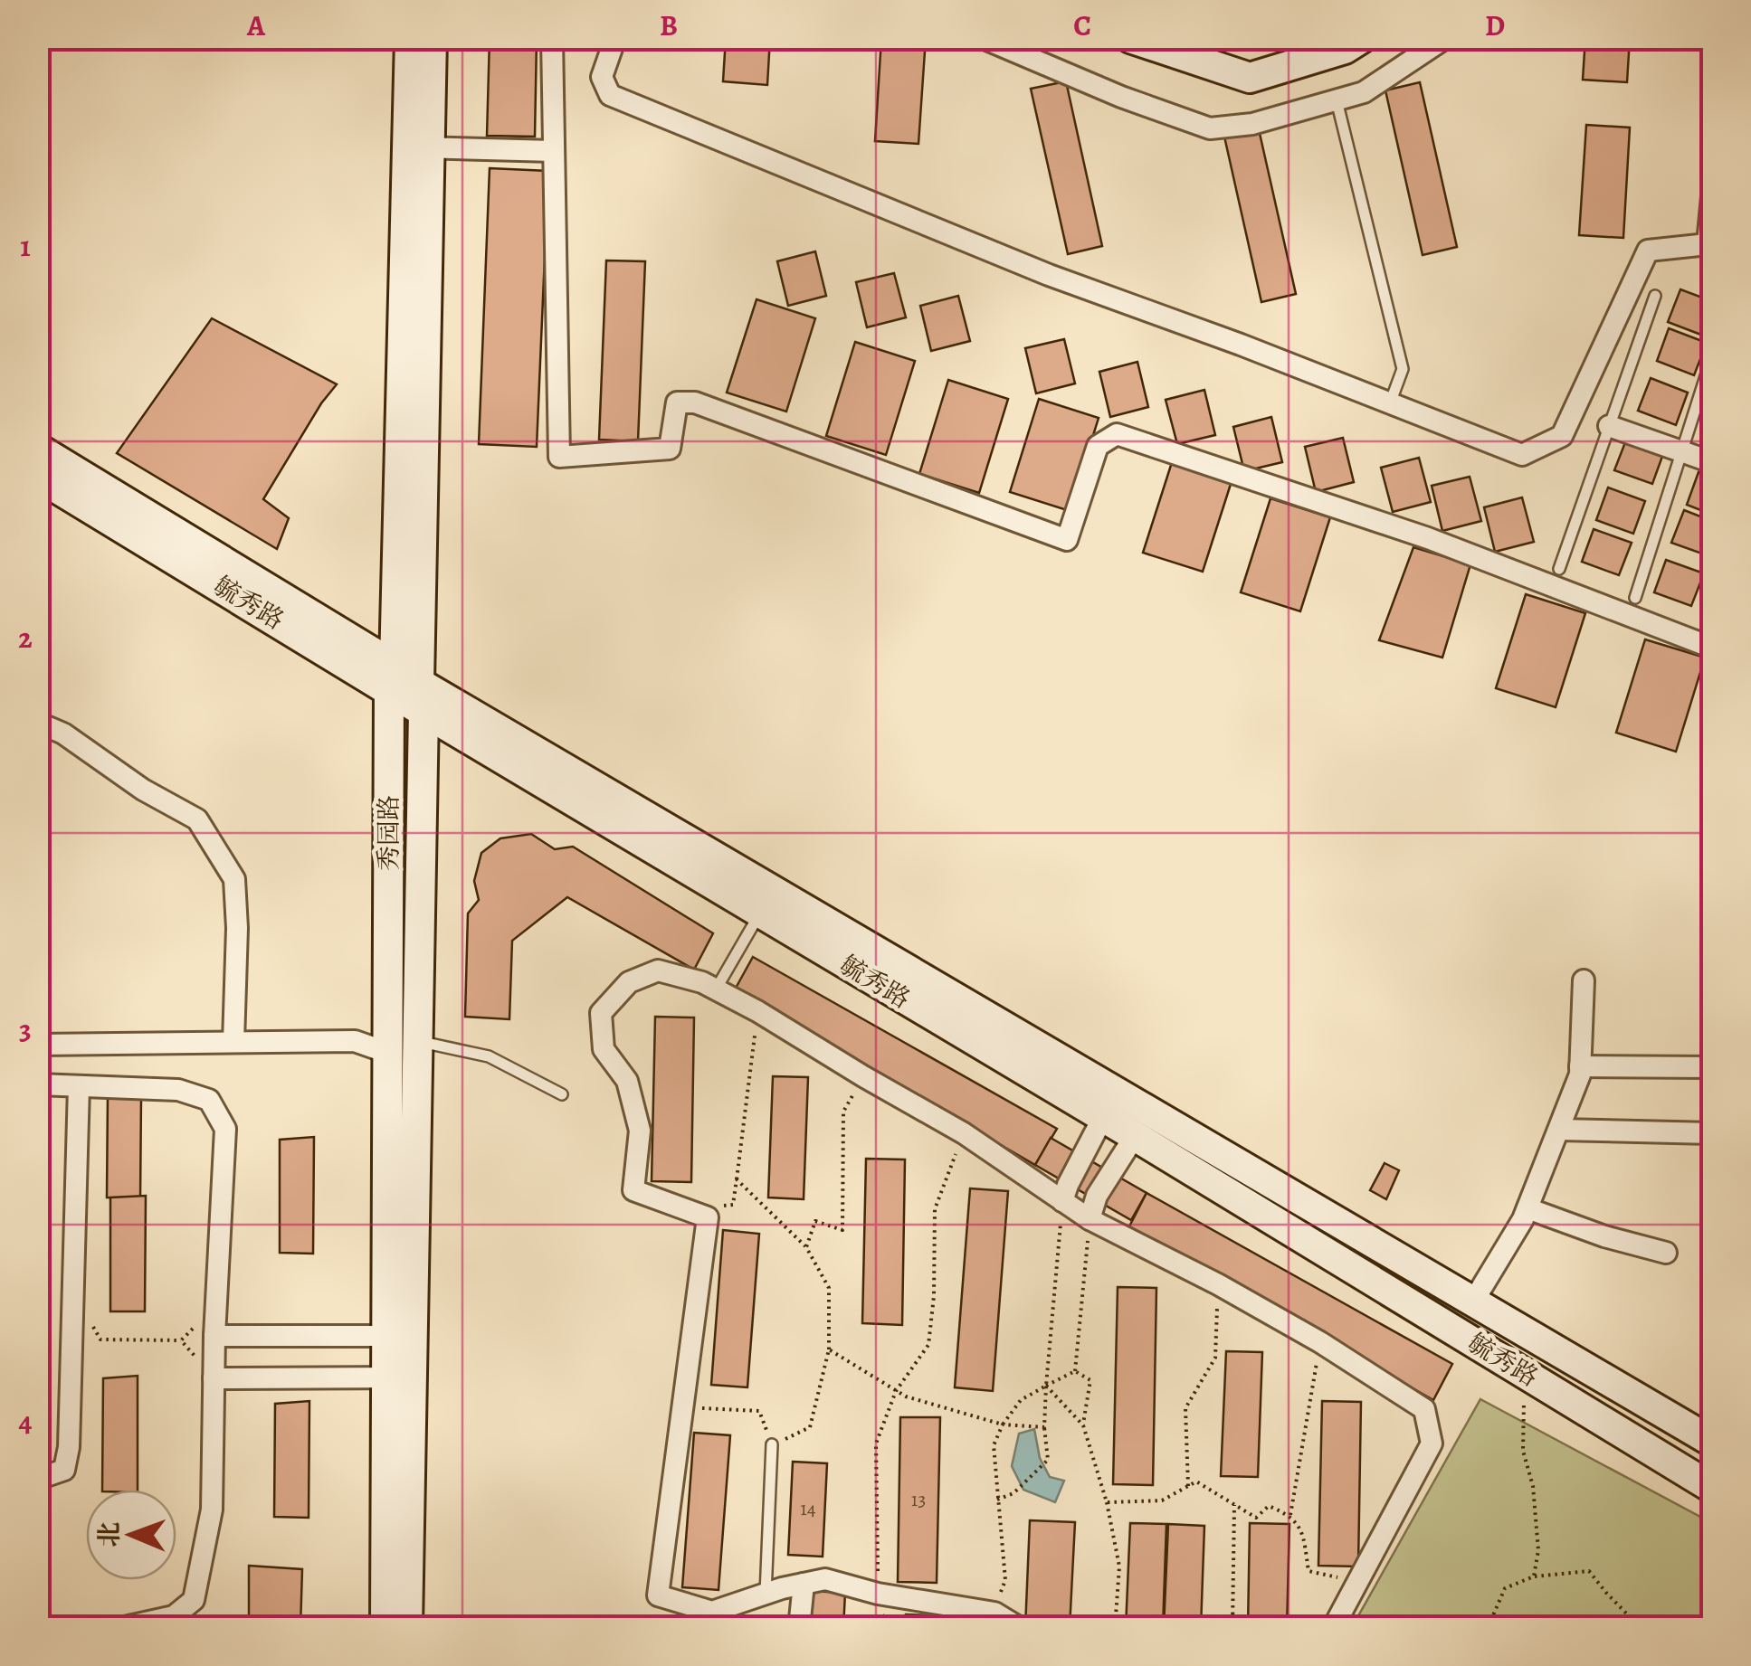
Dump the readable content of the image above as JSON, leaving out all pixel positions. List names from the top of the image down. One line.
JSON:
{"streets":{"street":["毓秀路","秀园路"]},"crossings":[["毓秀路","秀园路"]],"house_numbers":["13","14"],"north":"left","grid":{"columns":["A","B","C","D"],"rows":["1","2","3","4"]}}
